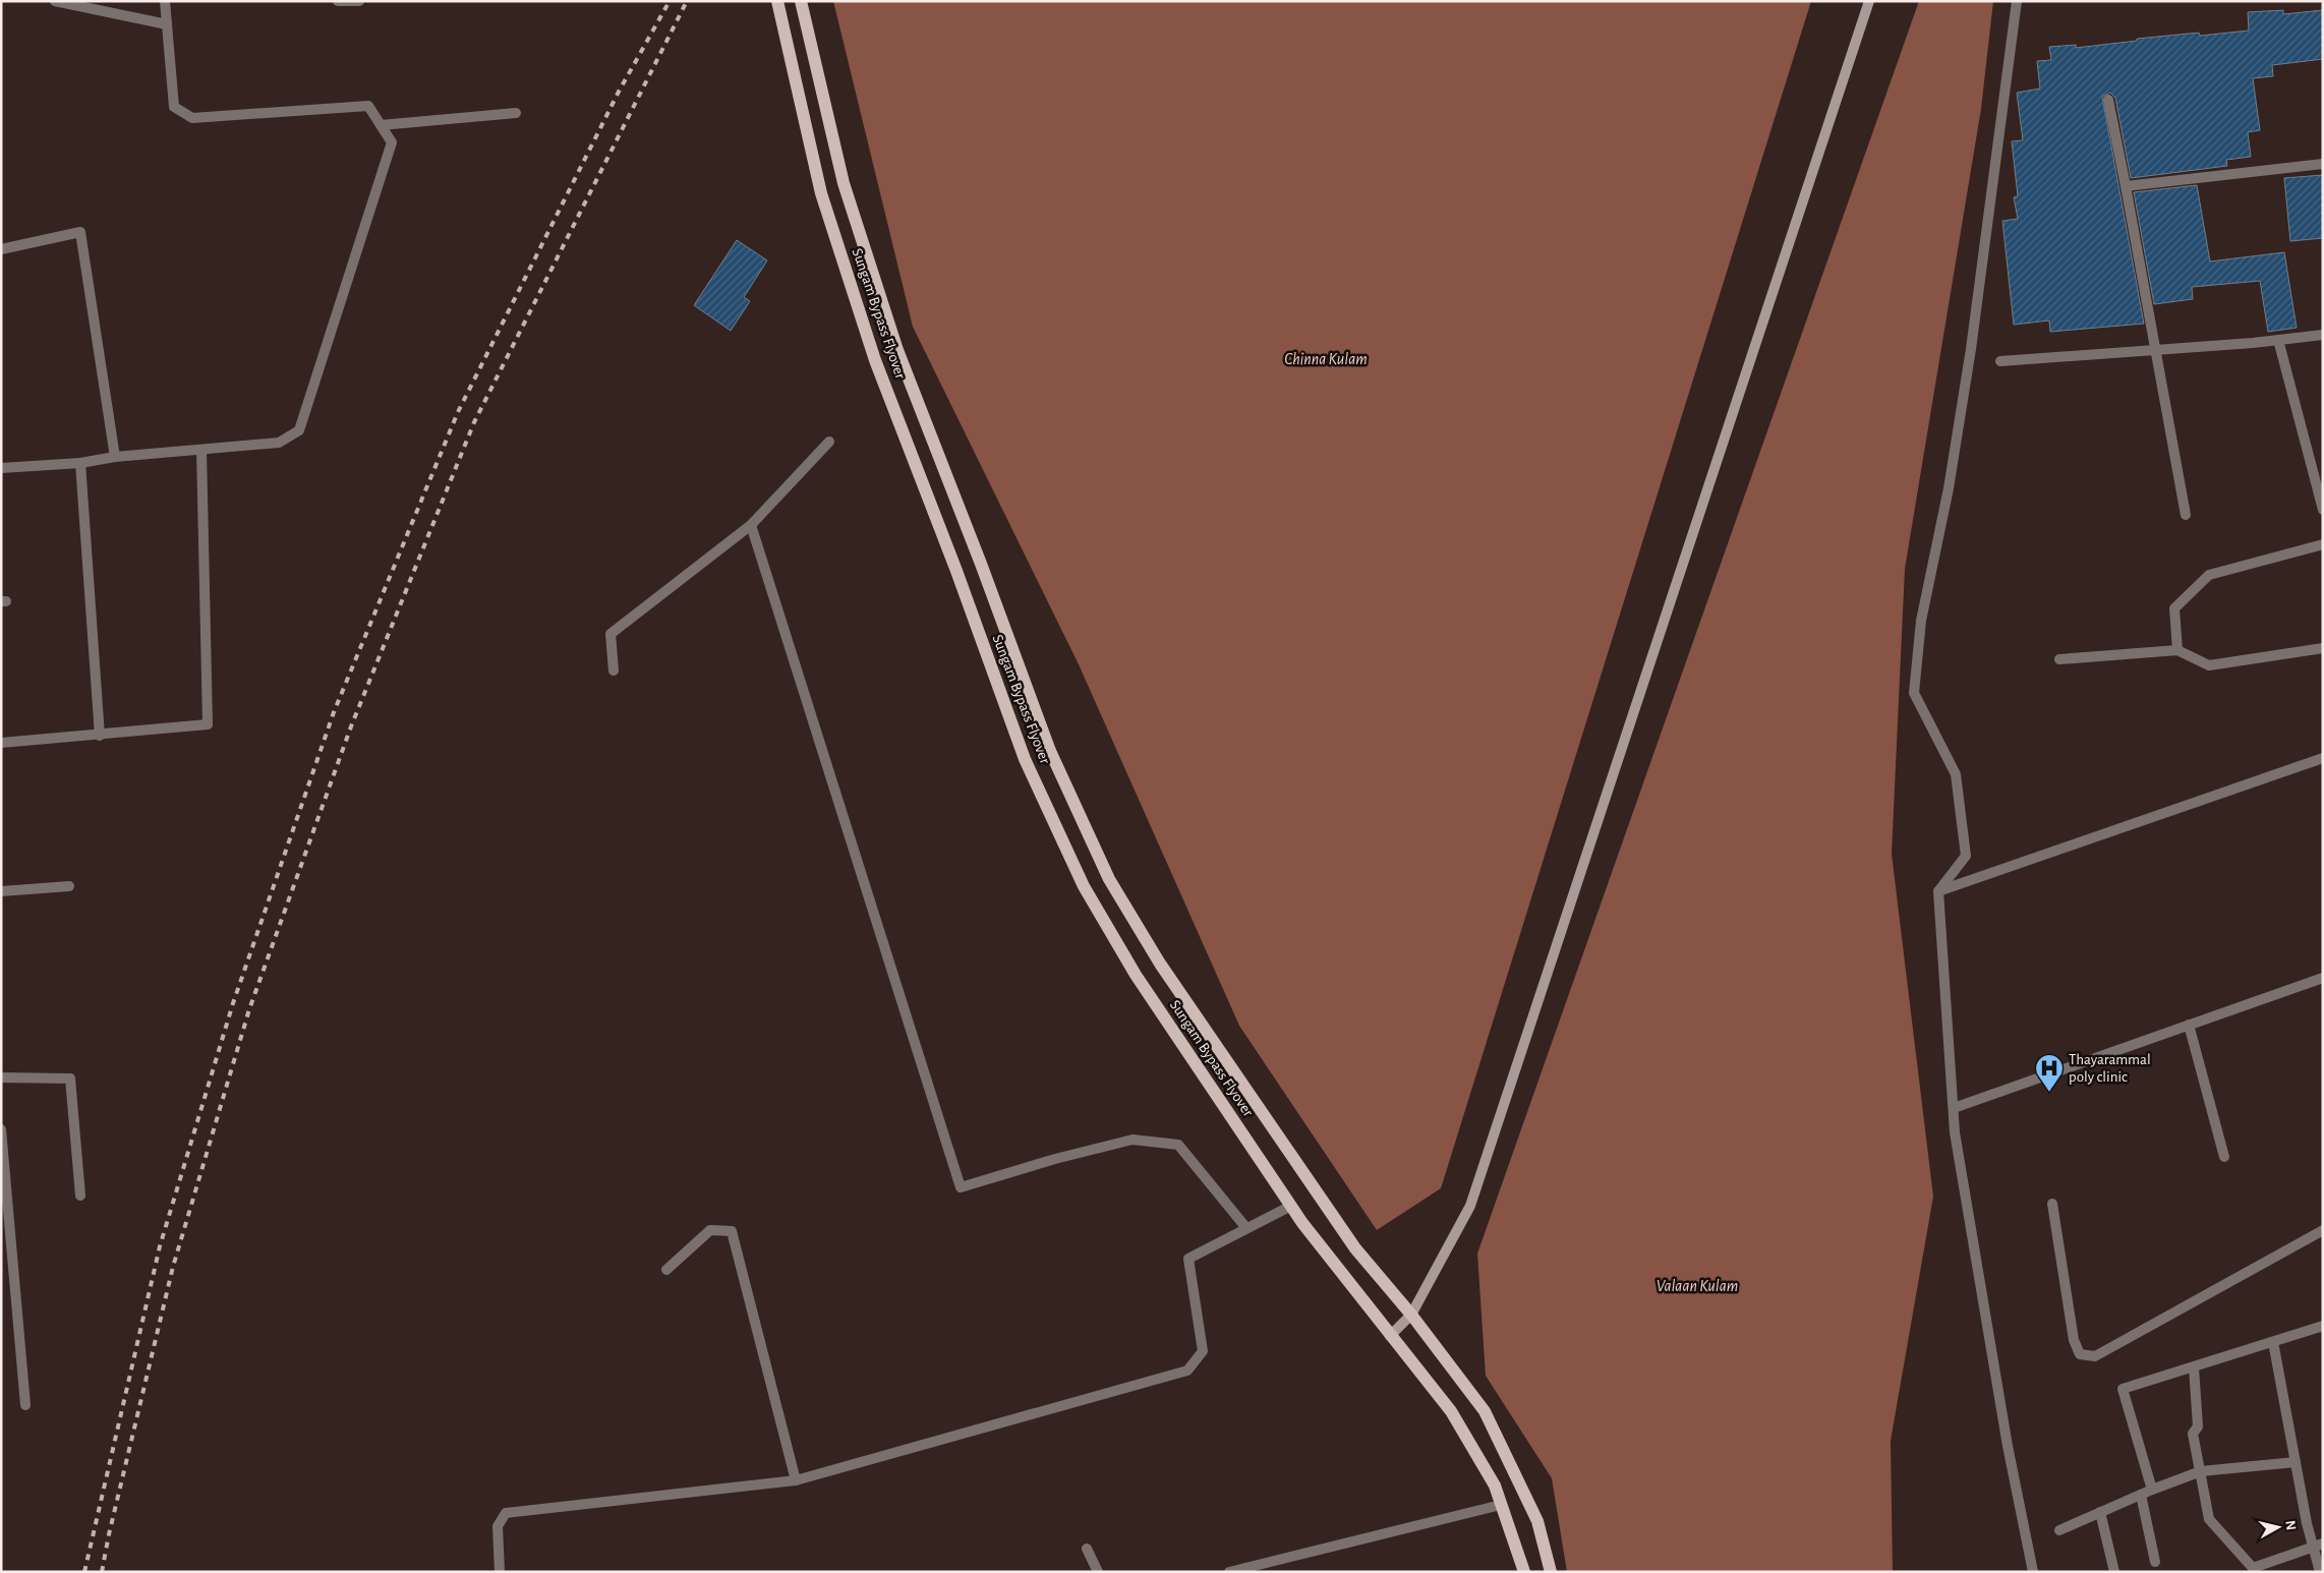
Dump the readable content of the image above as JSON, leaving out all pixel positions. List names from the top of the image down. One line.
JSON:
{"streets":{"main road":["Sungam Bypass Flyover"]},"water":["Chinna Kulam","Valaan Kulam"],"places":{"hospital":["Thayarammal poly clinic"]},"north":"right"}
